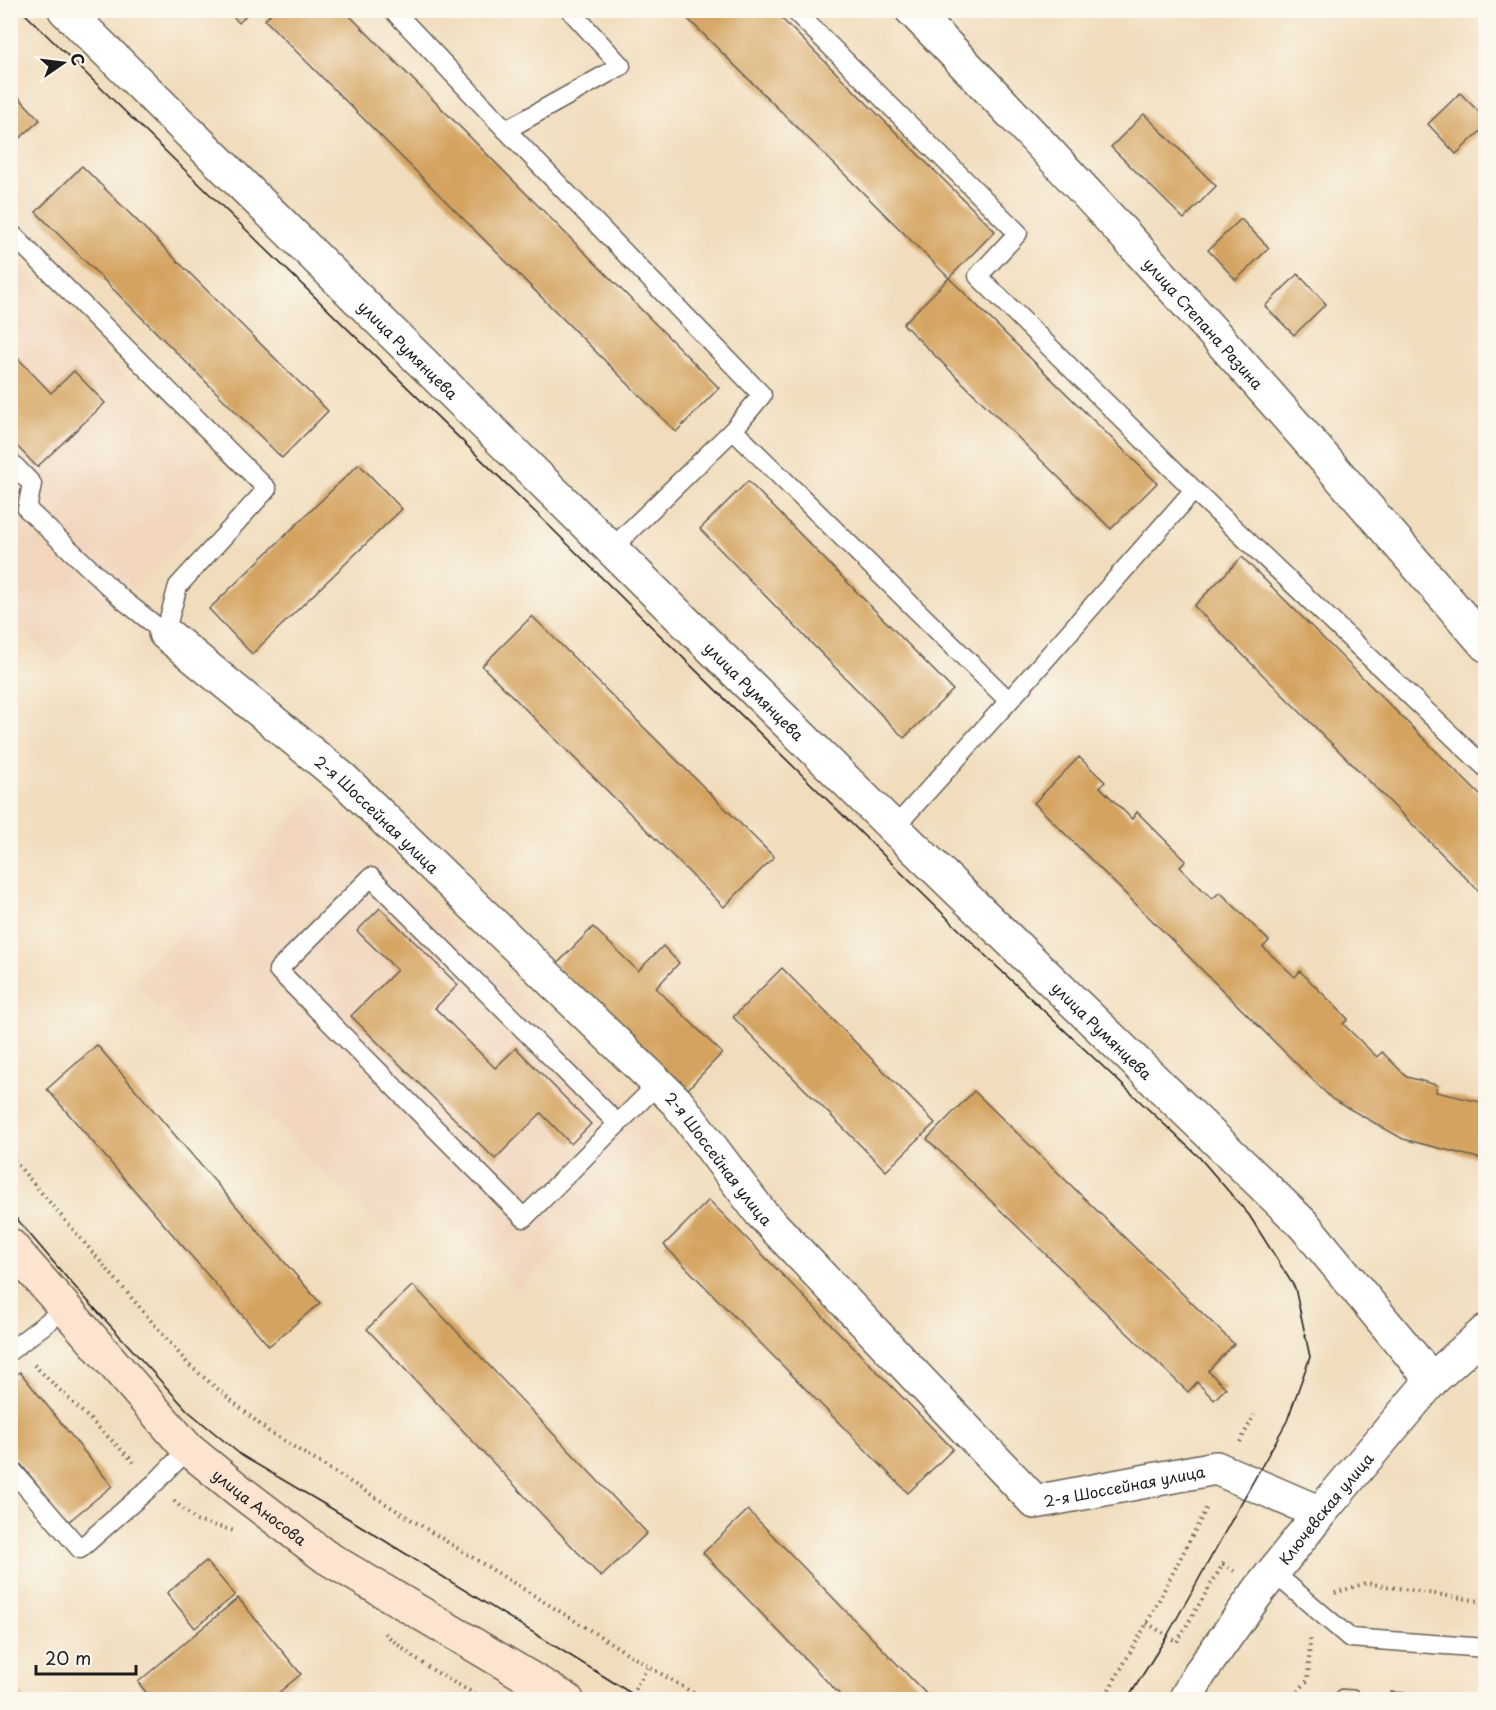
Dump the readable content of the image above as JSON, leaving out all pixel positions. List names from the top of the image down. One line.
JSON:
{"streets":{"main road":["улица Аносова"],"street":["улица Степана Разина","улица Румянцева","2-я Шоссейная улица","Ключевская улица"]},"crossings":[["улица Румянцева","Ключевская улица"],["2-я Шоссейная улица","Ключевская улица"]],"scale_bar":"20 m","north":"right"}
